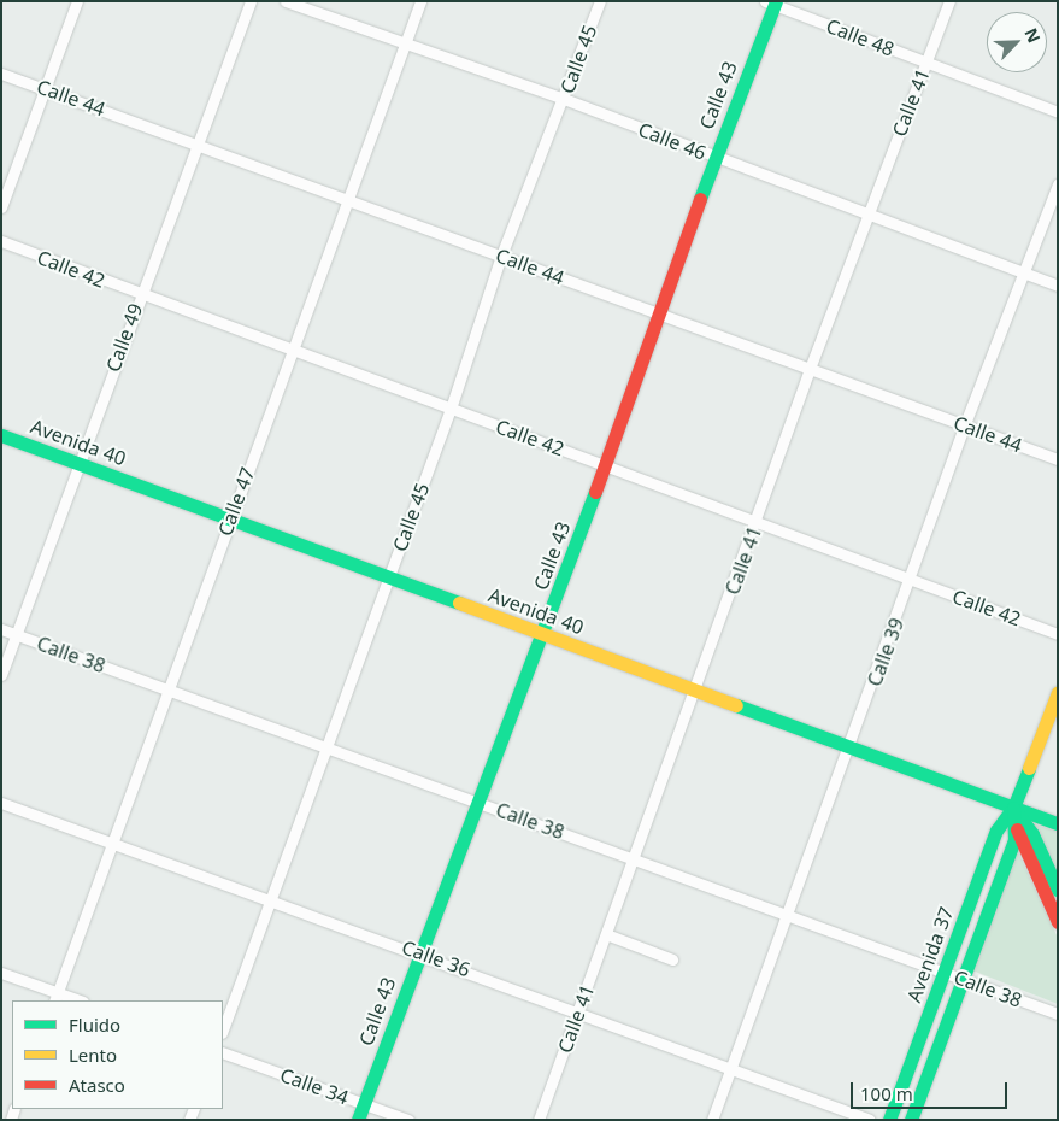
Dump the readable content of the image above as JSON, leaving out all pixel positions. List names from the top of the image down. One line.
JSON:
{"streets":{"main road":["Calle 43","Avenida 40","Avenida 37"],"street":["Calle 48","Calle 45","Calle 44","Calle 41","Calle 46","Calle 42","Calle 49","Calle 47","Calle 39","Calle 38","Calle 36","Calle 34"]},"crossings":[["Calle 48","Calle 43"],["Calle 48","Calle 41"],["Calle 45","Calle 44"],["Calle 45","Calle 46"],["Calle 45","Calle 42"],["Calle 45","Avenida 40"],["Calle 45","Calle 38"],["Calle 45","Calle 36"],["Calle 43","Calle 44"],["Calle 43","Calle 46"],["Calle 43","Calle 42"],["Calle 43","Avenida 40"],["Calle 43","Calle 38"],["Calle 43","Calle 36"],["Calle 43","Calle 34"],["Calle 44","Calle 41"],["Calle 44","Calle 49"],["Calle 44","Calle 47"],["Calle 44","Calle 39"],["Calle 41","Calle 46"],["Calle 41","Calle 42"],["Calle 41","Avenida 40"],["Calle 41","Calle 38"],["Calle 41","Calle 36"],["Calle 46","Calle 47"],["Calle 46","Calle 39"],["Calle 42","Calle 49"],["Calle 42","Calle 47"],["Calle 42","Calle 39"],["Calle 49","Avenida 40"],["Calle 49","Calle 38"],["Avenida 40","Calle 47"],["Avenida 40","Calle 39"],["Avenida 40","Avenida 37"],["Calle 47","Calle 38"],["Calle 47","Calle 36"],["Calle 39","Calle 38"],["Calle 39","Calle 36"],["Calle 38","Avenida 37"]],"legend":["Fluido","Lento","Atasco"],"scale_bar":"100 m","north":"top right"}
